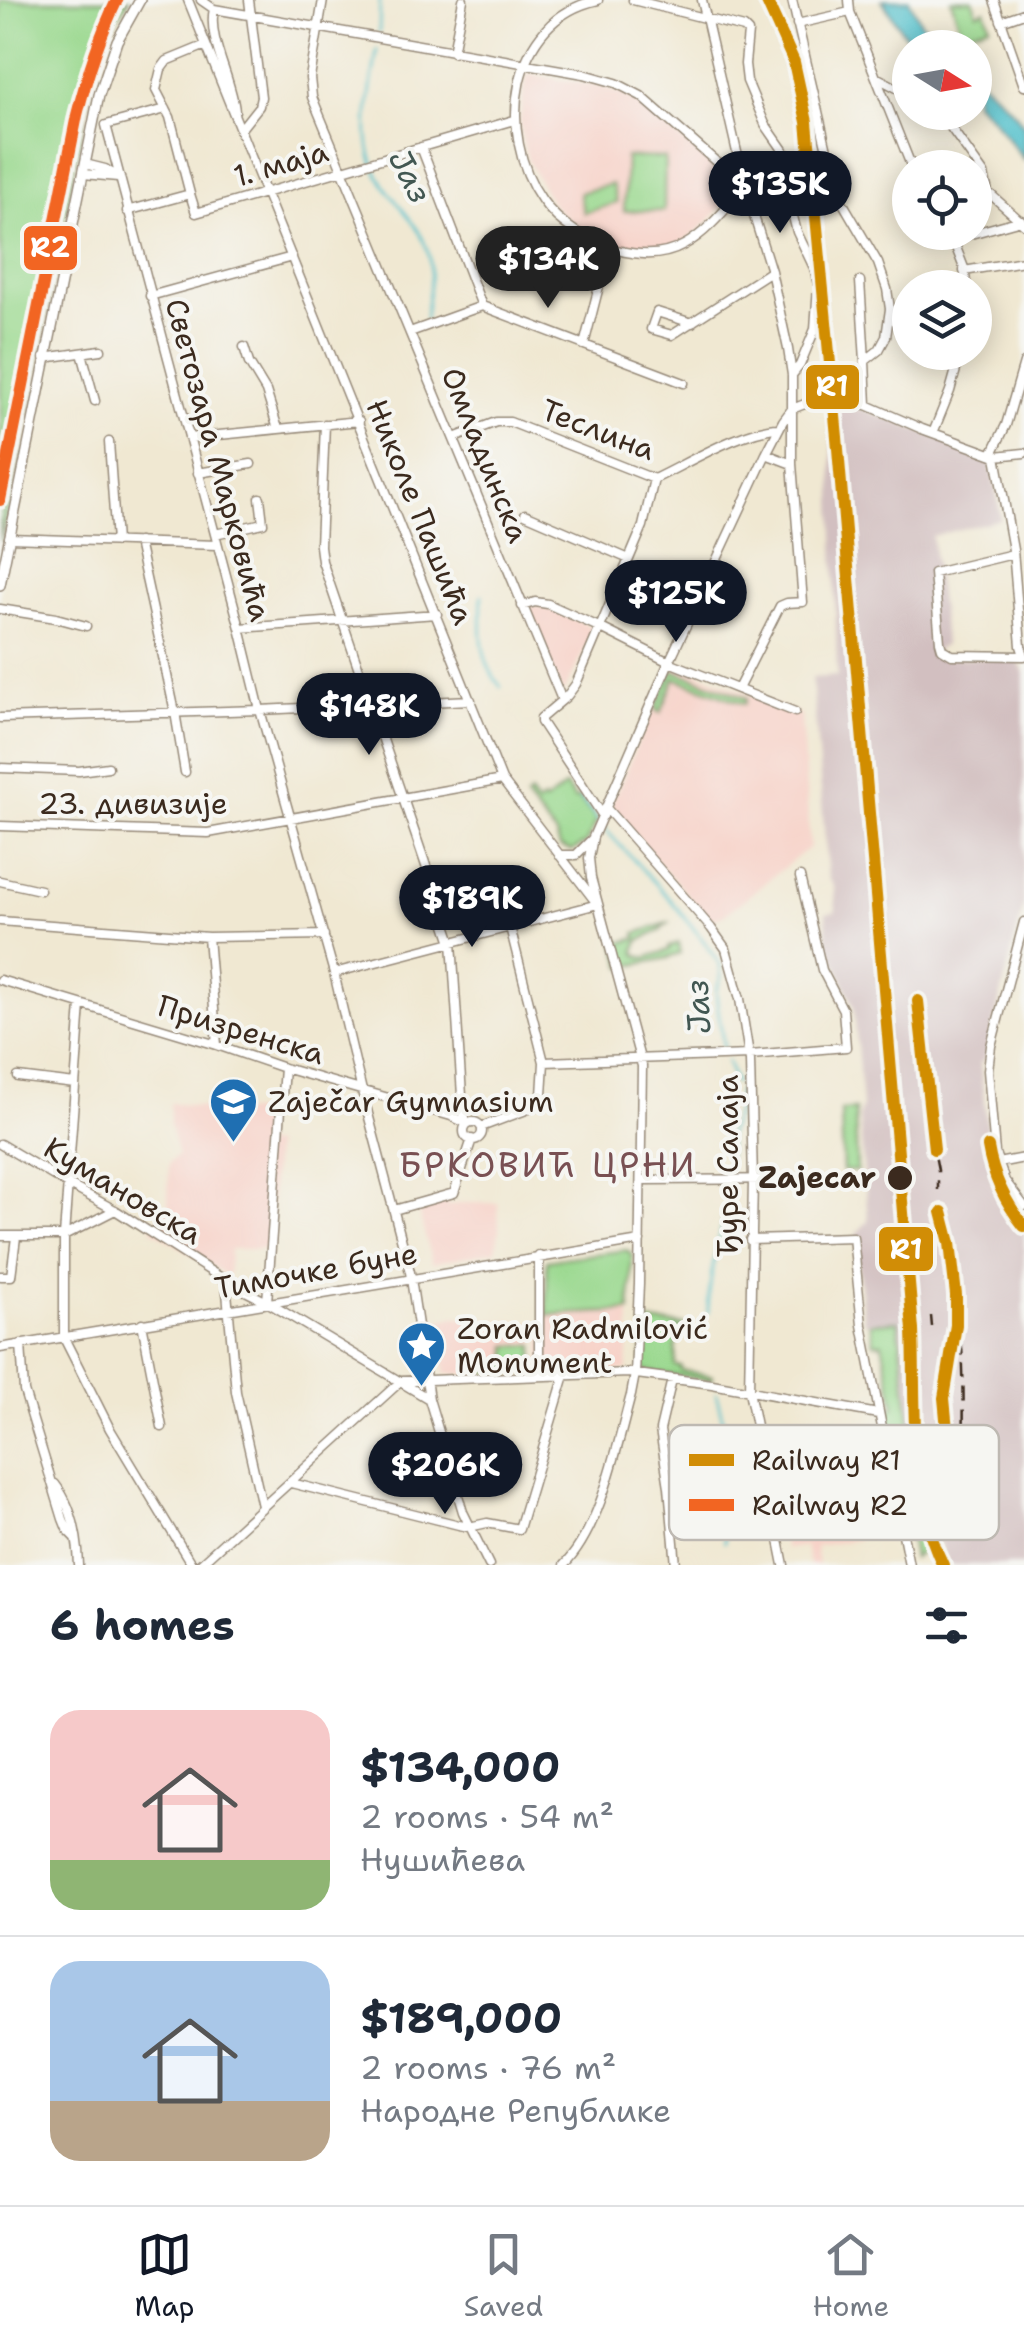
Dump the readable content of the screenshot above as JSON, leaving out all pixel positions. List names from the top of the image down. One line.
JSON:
{"streets":{"street":["1. маја","Теслина","Омладинска","Светозара Марковића","Николе Пашића","23. дивизије","Призренска","Ђуре Салаја","Кумановска","Тимочке буне"]},"crossings":[["1. маја","Омладинска"],["1. маја","Николе Пашића"],["Теслина","Омладинска"],["Омладинска","Ђуре Салаја"],["Светозара Марковића","23. дивизије"],["Светозара Марковића","Призренска"],["Светозара Марковића","Кумановска"],["Светозара Марковића","Тимочке буне"],["Николе Пашића","23. дивизије"],["Николе Пашића","Тимочке буне"],["Кумановска","Тимочке буне"]],"districts":["БРКОВИЋ ЦРНИ"],"water":["Јаз"],"places":{"school or university":["Zaječar Gymnasium"],"other":["Zajecar"],"place":["Zoran Radmilović Monument"]},"lines":["rail line R1","rail line R2"],"legend":["Railway R1","Railway R2"],"north":"right","page":{"price":["$135K","$134K","$125K","$148K","$189K","$206K"],"heading":"6 homes","list":[{"name":"$134,000","note":"2 rooms · 54 m² · Нушићева"},{"name":"$189,000","note":"2 rooms · 76 m² · Народне Републике"}],"tabs":["Map","Saved","Home"]}}
